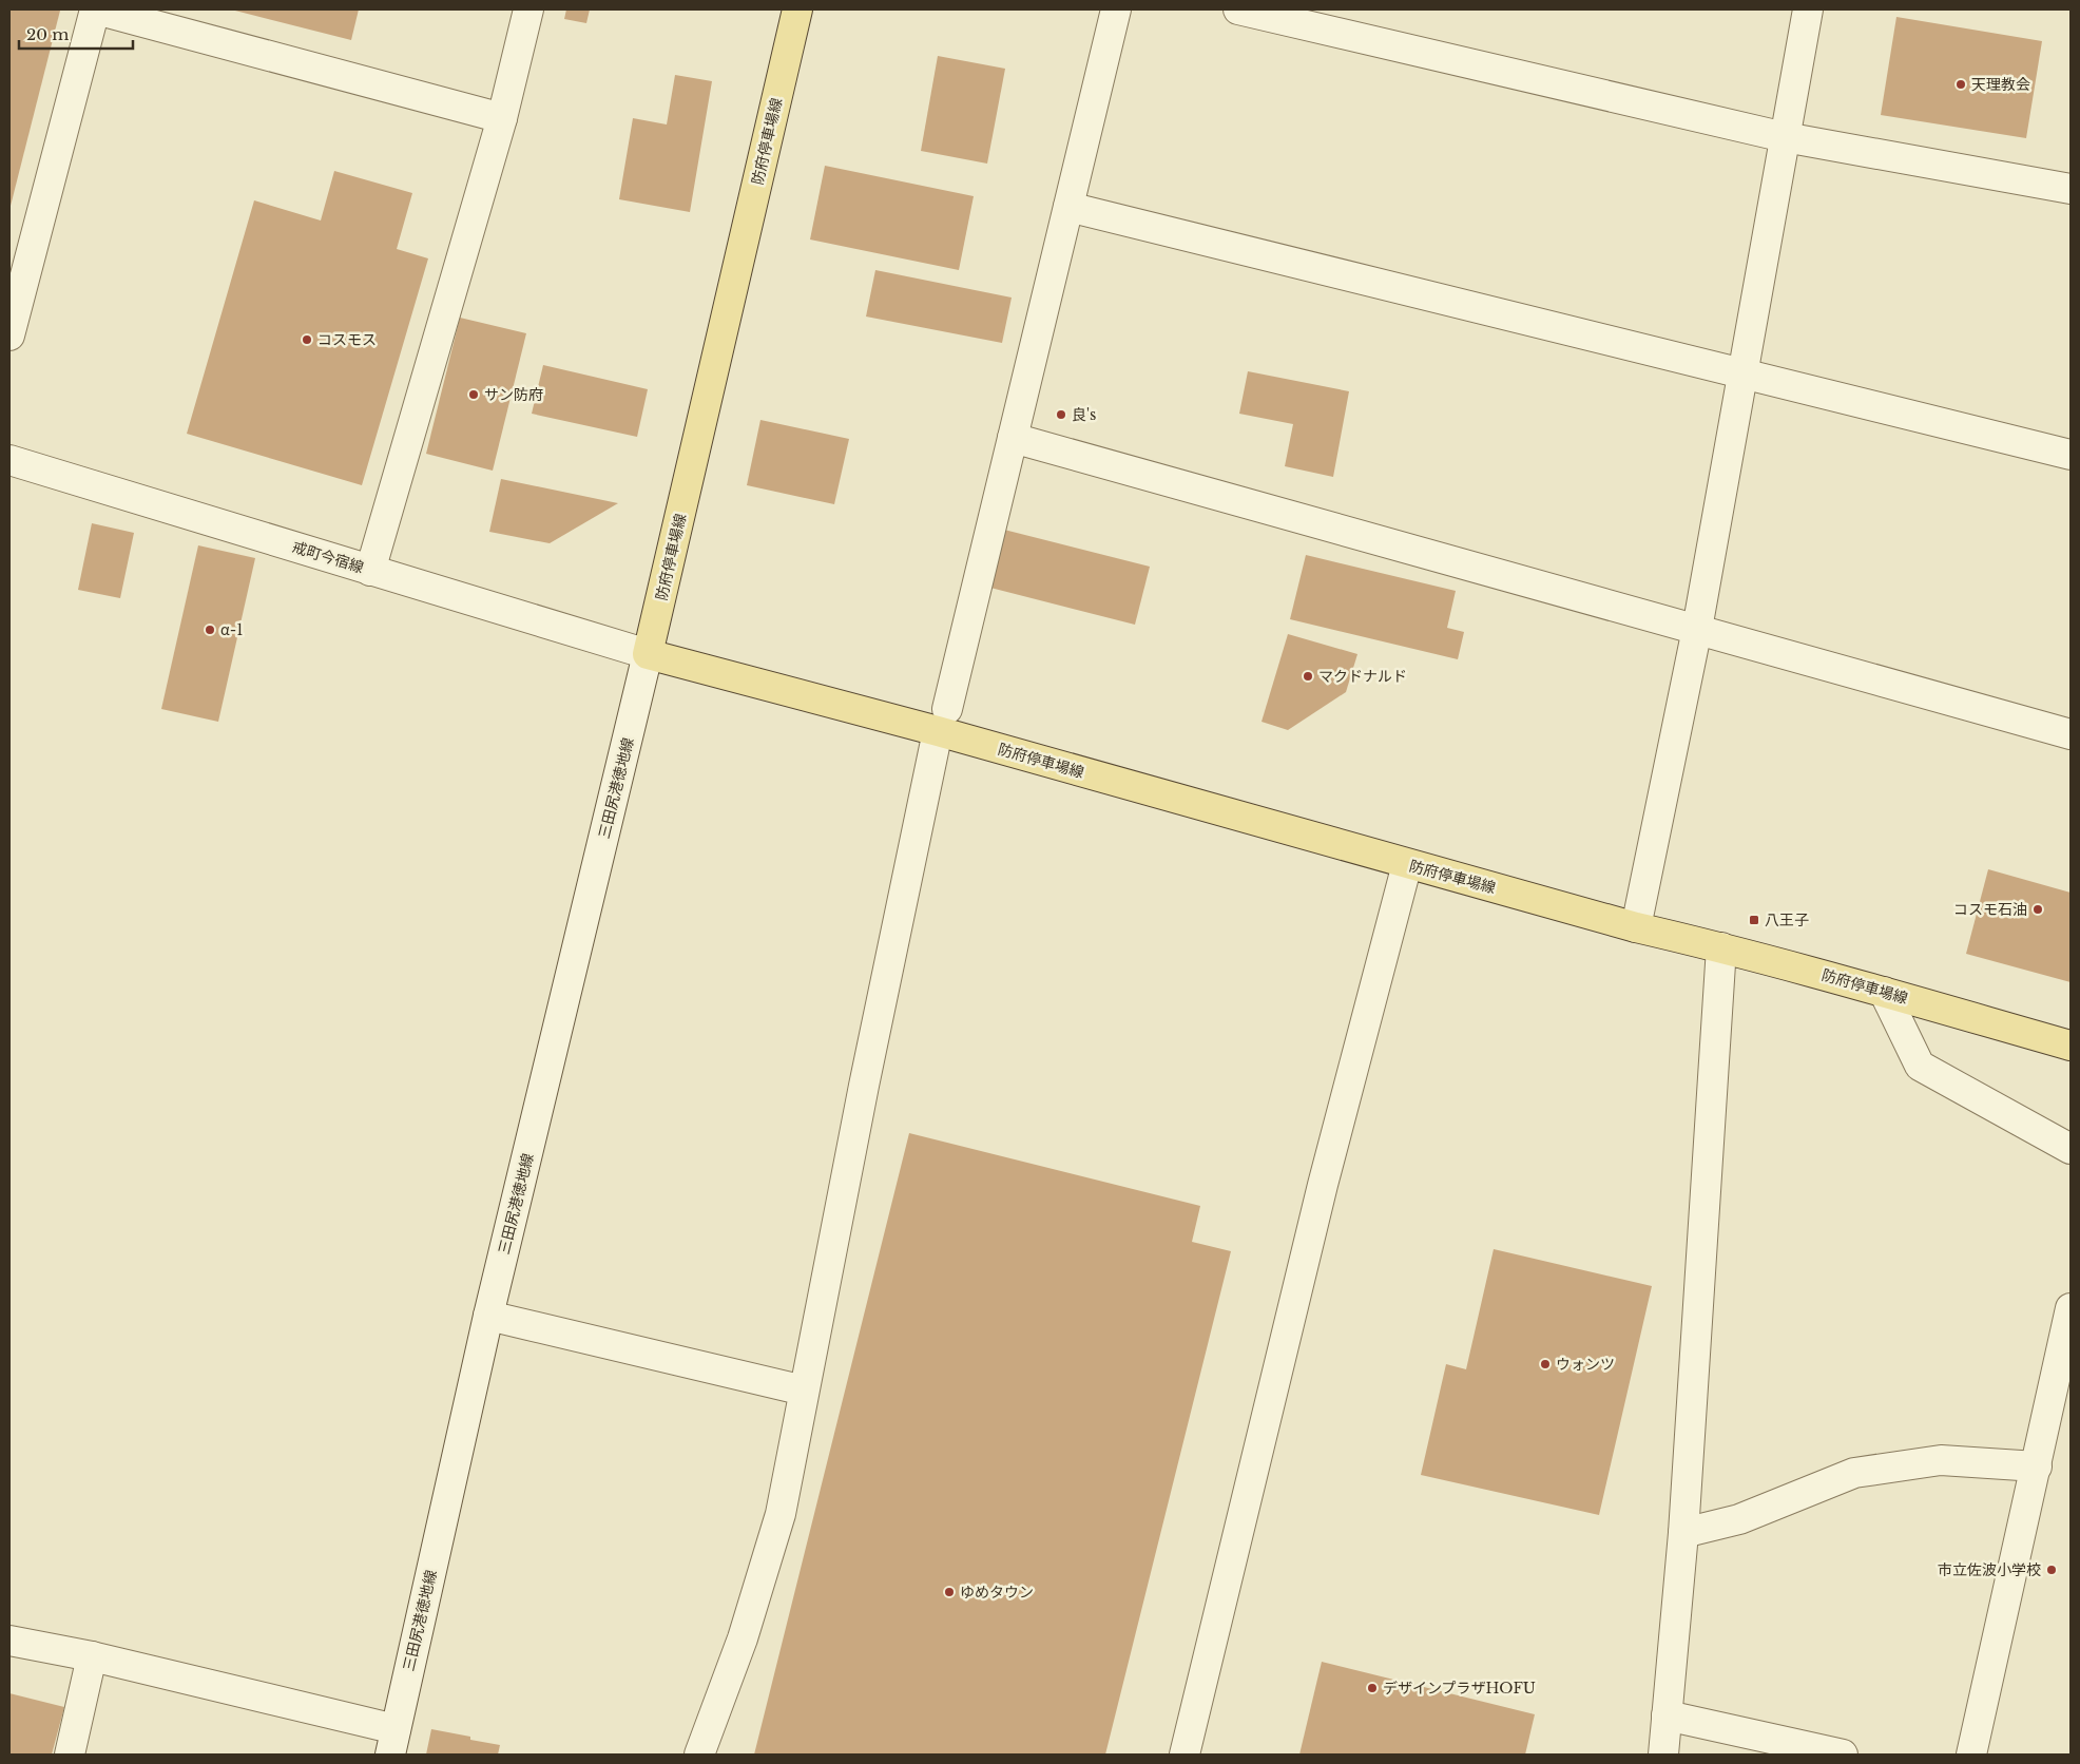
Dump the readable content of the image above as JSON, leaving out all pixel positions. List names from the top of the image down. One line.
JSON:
{"streets":{"main road":["防府停車場線"],"street":["戒町今宿線","三田尻港徳地線"]},"crossings":[["防府停車場線","戒町今宿線"],["防府停車場線","三田尻港徳地線"],["戒町今宿線","三田尻港徳地線"]],"places":{"other":["天理教会","コスモス","サン防府","良's","α-1","マクドナルド","コスモ石油","ウォンツ","市立佐波小学校","ゆめタウン","デザインプラザHOFU"],"transit":["八王子"]},"scale_bar":"20 m"}
